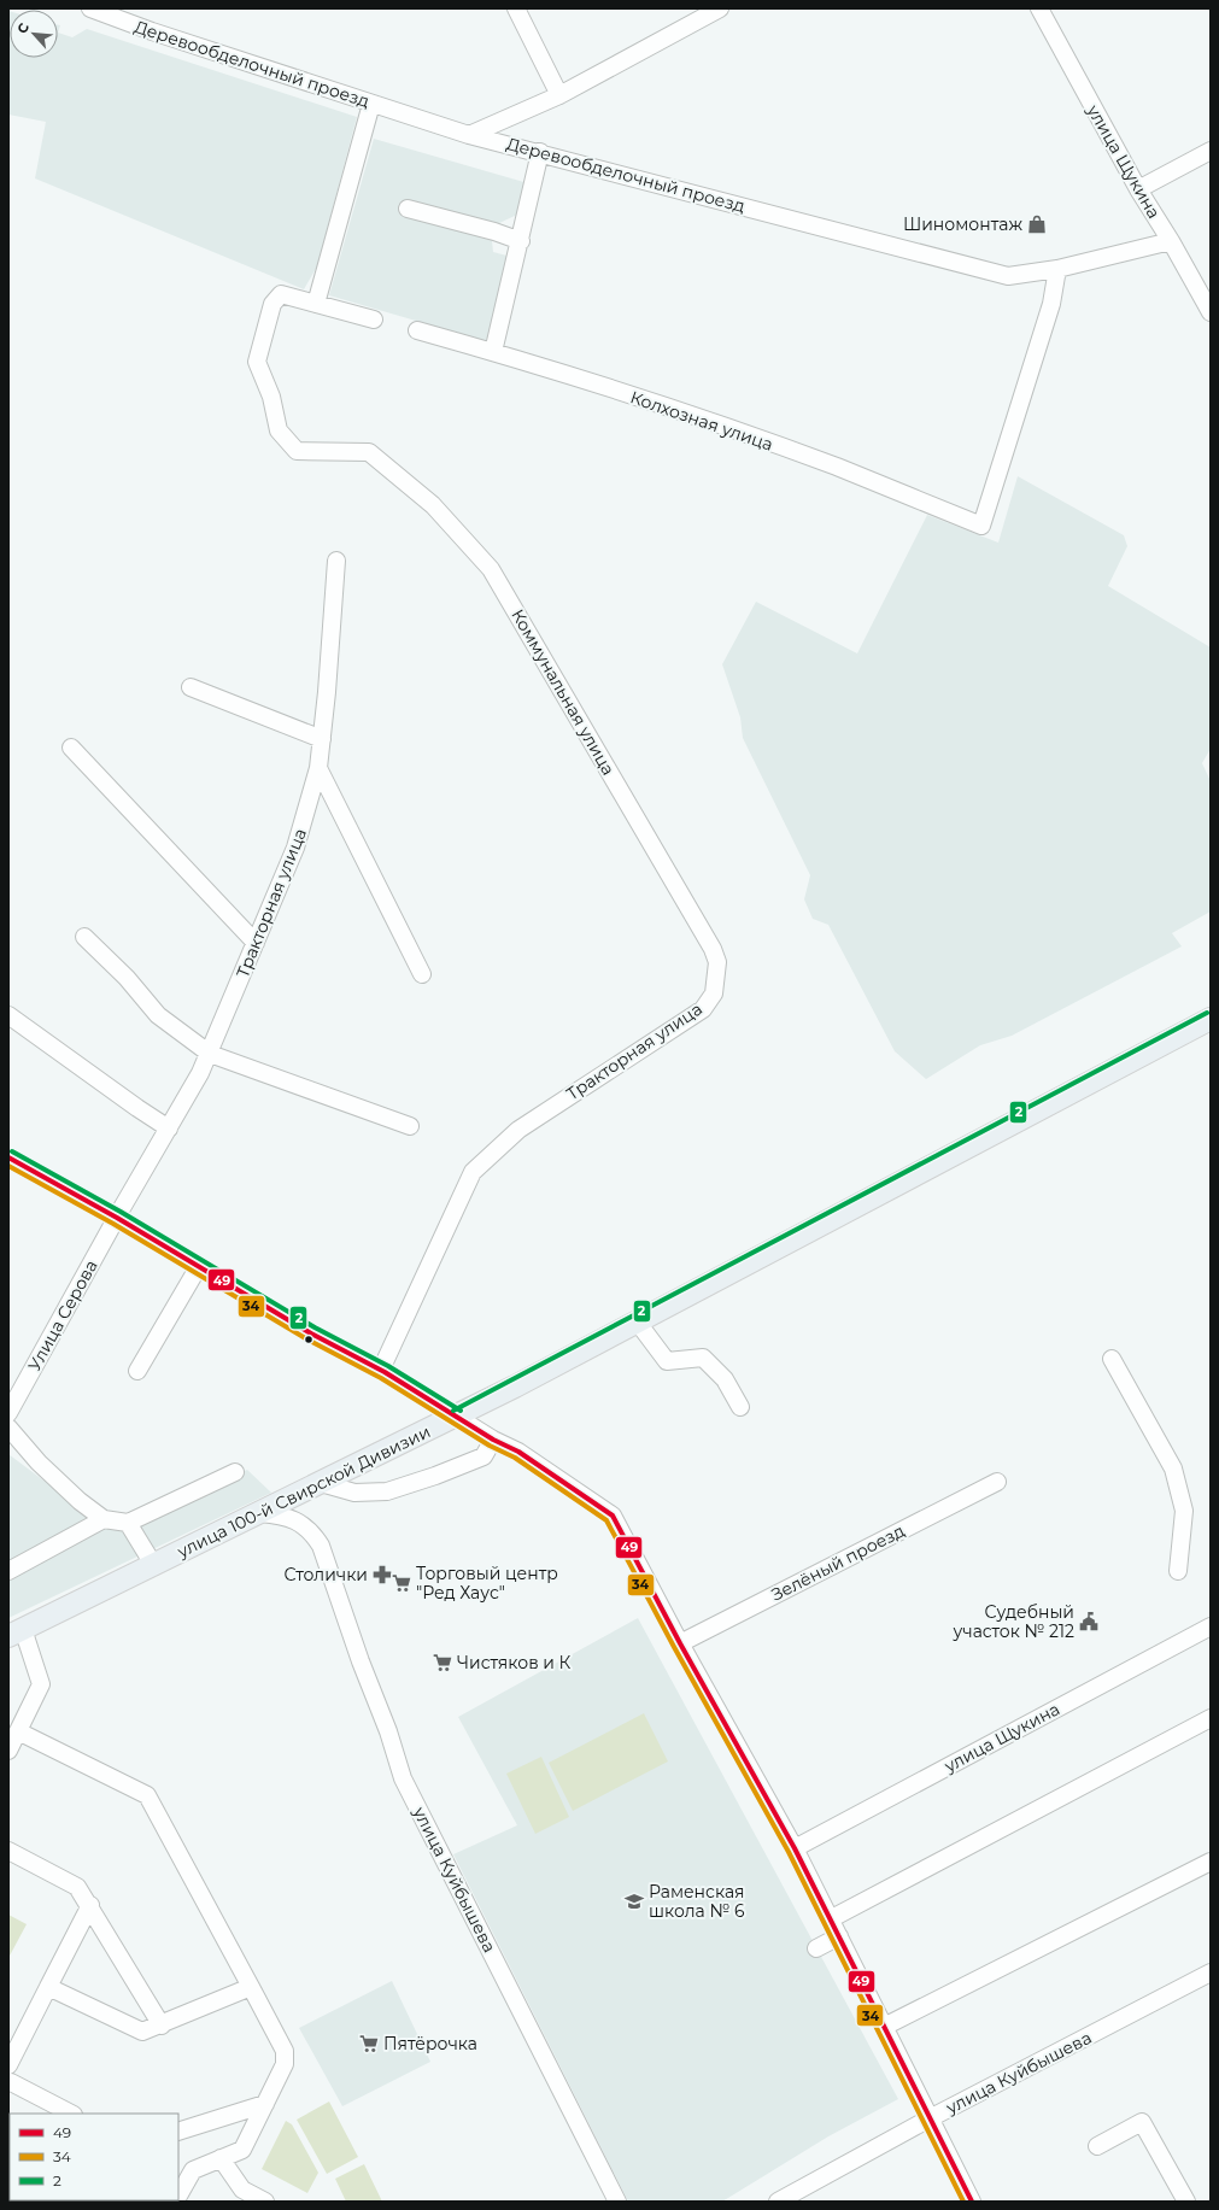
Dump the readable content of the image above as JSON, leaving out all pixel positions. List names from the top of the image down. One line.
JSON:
{"streets":{"main road":["улица 100-й Свирской Дивизии"],"street":["Деревообделочный проезд","улица Щукина","Колхозная улица","Коммунальная улица","Тракторная улица","Улица Серова","Зелёный проезд","улица Куйбышева"]},"crossings":[["Деревообделочный проезд","улица Щукина"],["Деревообделочный проезд","Колхозная улица"],["Коммунальная улица","Тракторная улица"],["Тракторная улица","Улица Серова"],["улица 100-й Свирской Дивизии","улица Куйбышева"]],"places":{"shop":["Шиномонтаж"],"pharmacy":["Столички"],"supermarket":["Торговый центр \"Ред Хаус\"","Чистяков и К","Пятёрочка"],"public building":["Судебный участок № 212"],"school or university":["Раменская школа № 6"]},"lines":["transit line 2","transit line 49","transit line 34"],"legend":["49","34","2"],"north":"top left"}
